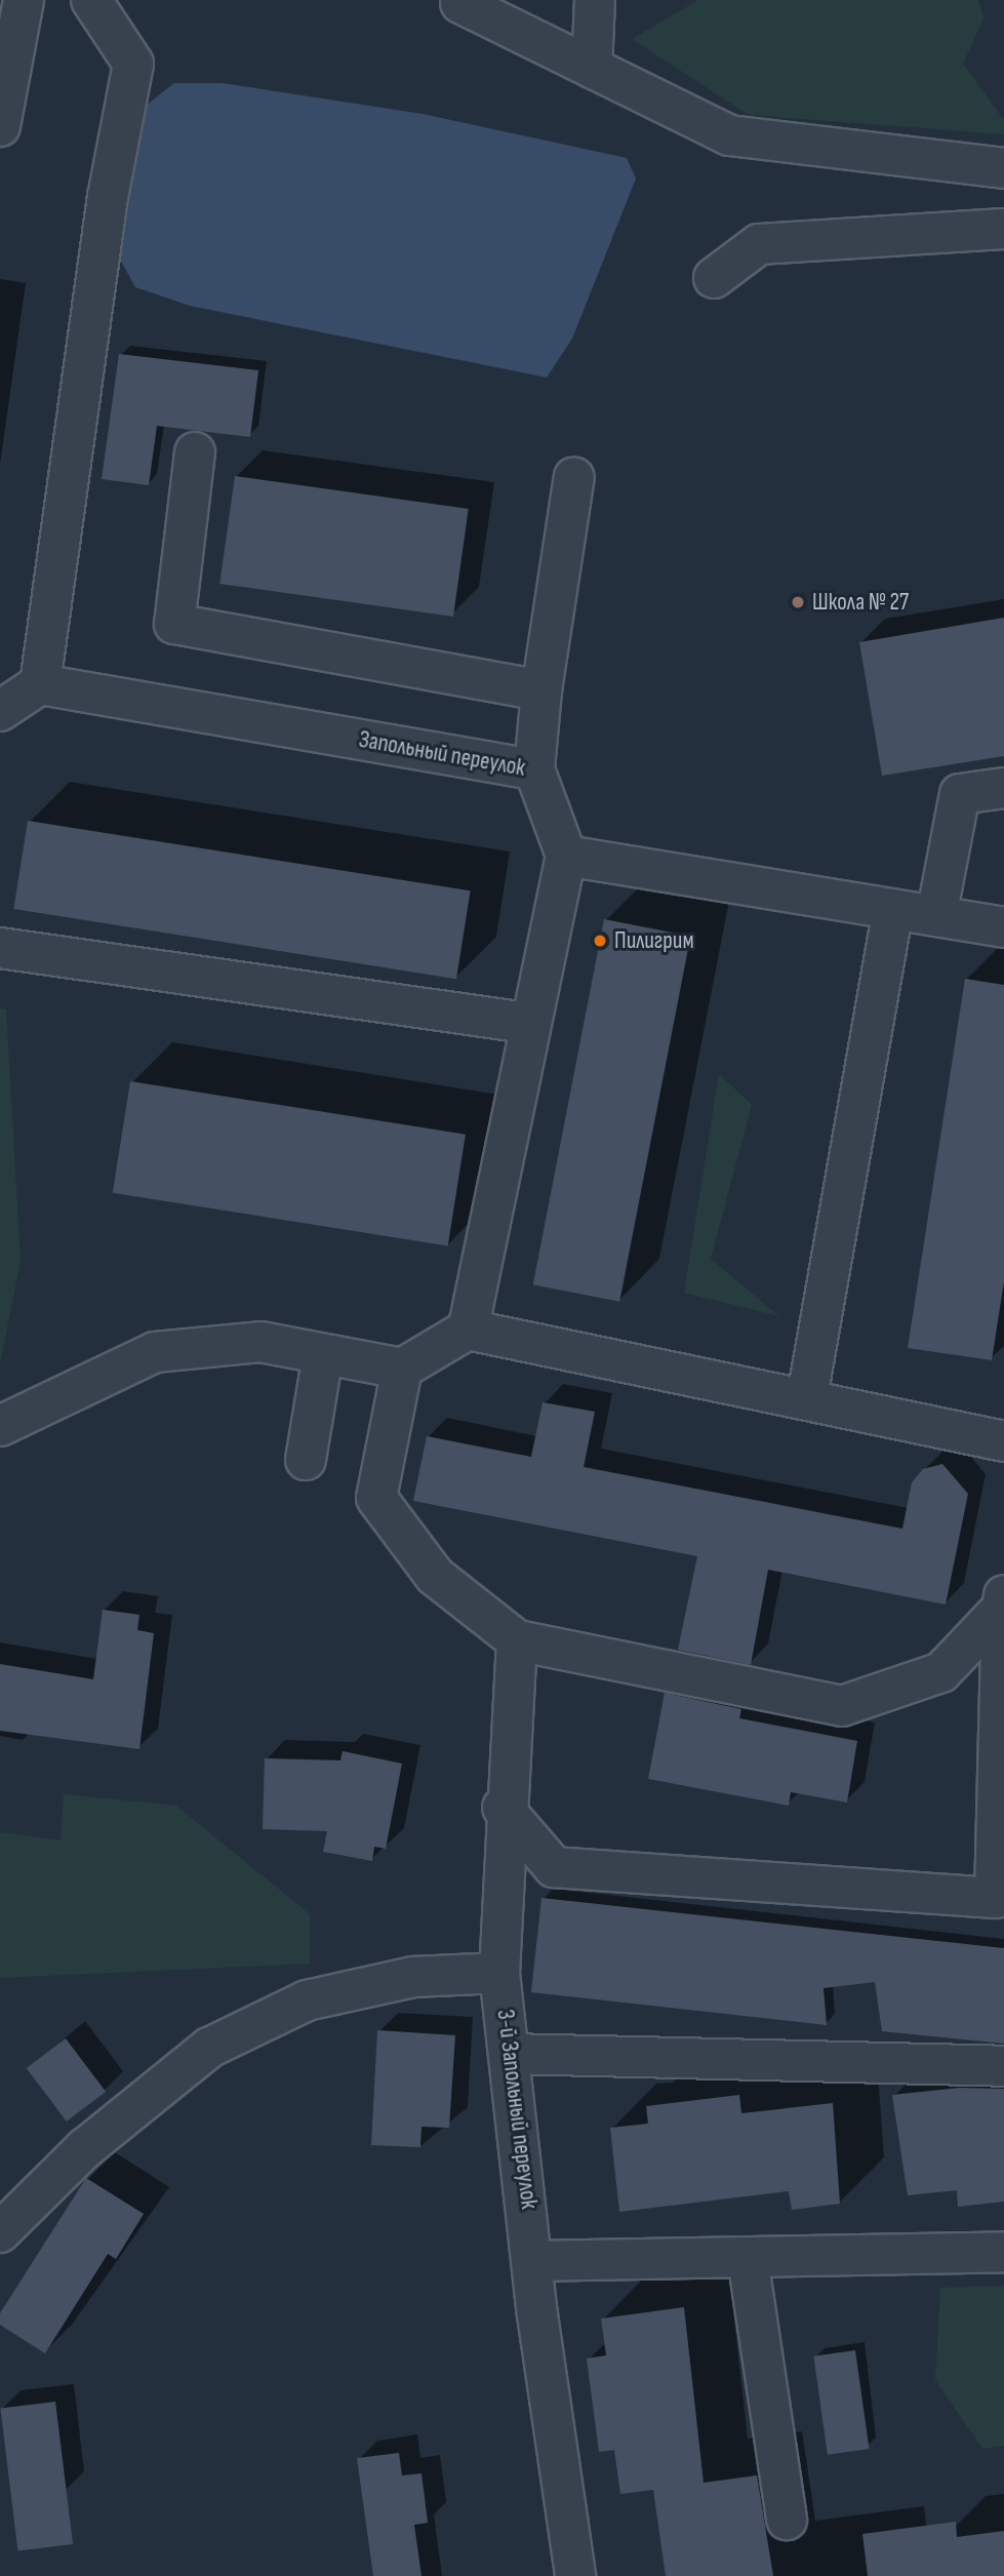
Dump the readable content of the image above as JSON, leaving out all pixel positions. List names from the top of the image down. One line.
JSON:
{"streets":{"street":["Запольный переулок","3-й Запольный переулок"]},"places":["Школа № 27","Пилигрим"]}
